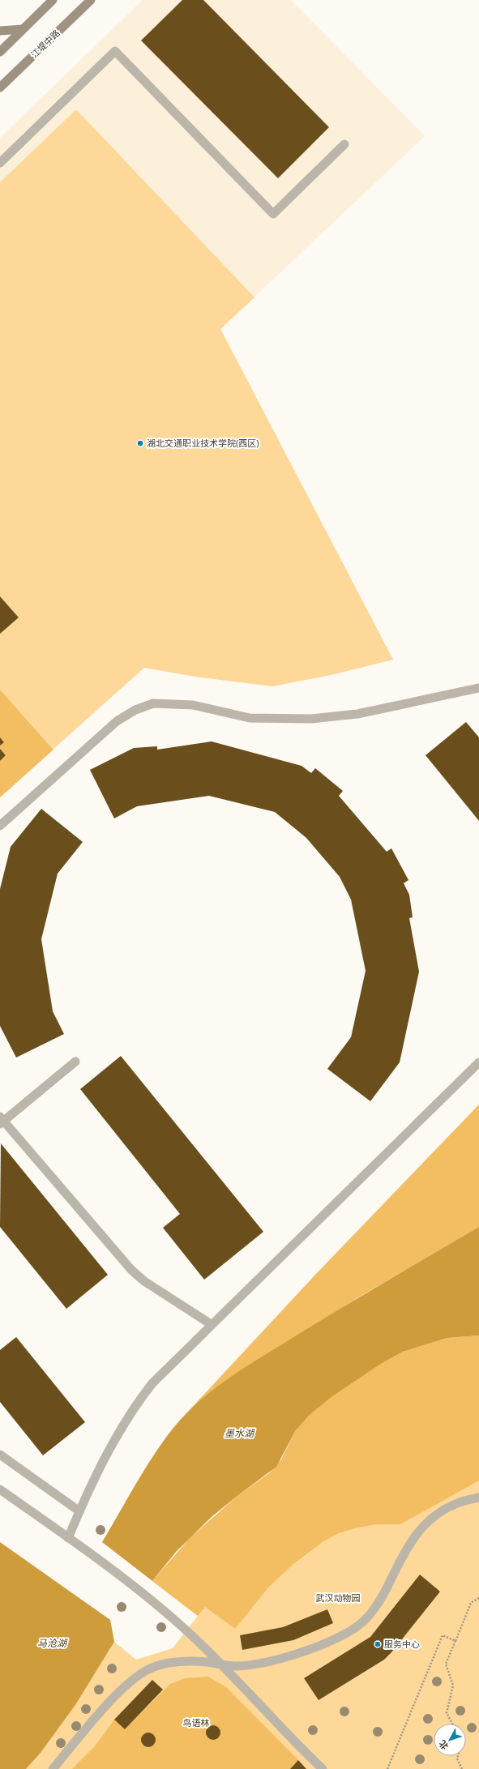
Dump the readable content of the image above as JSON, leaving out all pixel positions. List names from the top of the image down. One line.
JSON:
{"streets":{"main road":["江堤中路"]},"water":["墨水湖","马沧湖"],"parks":["武汉动物园","鸟语林"],"places":["湖北交通职业技术学院(西区)","服务中心"],"north":"bottom left"}
